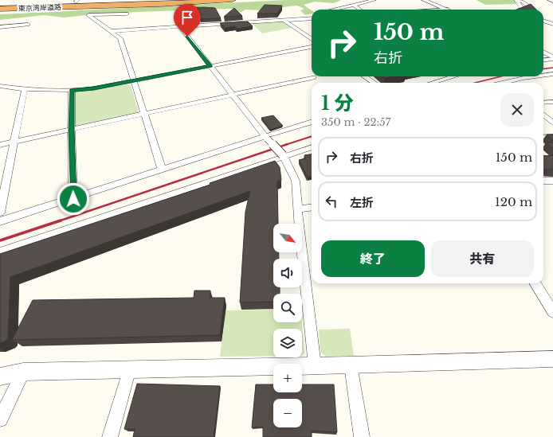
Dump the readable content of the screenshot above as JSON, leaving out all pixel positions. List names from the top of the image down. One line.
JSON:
{"streets":{"highway":["東京湾岸道路"]},"north":"bottom right","page":{"turn":["150 m","右折"],"heading":["1 分","350 m · 22:57"],"list":[{"name":"右折","value":"150 m"},{"name":"左折","value":"120 m"}],"map_buttons":["+","−"],"buttons":["終了","共有"]}}
